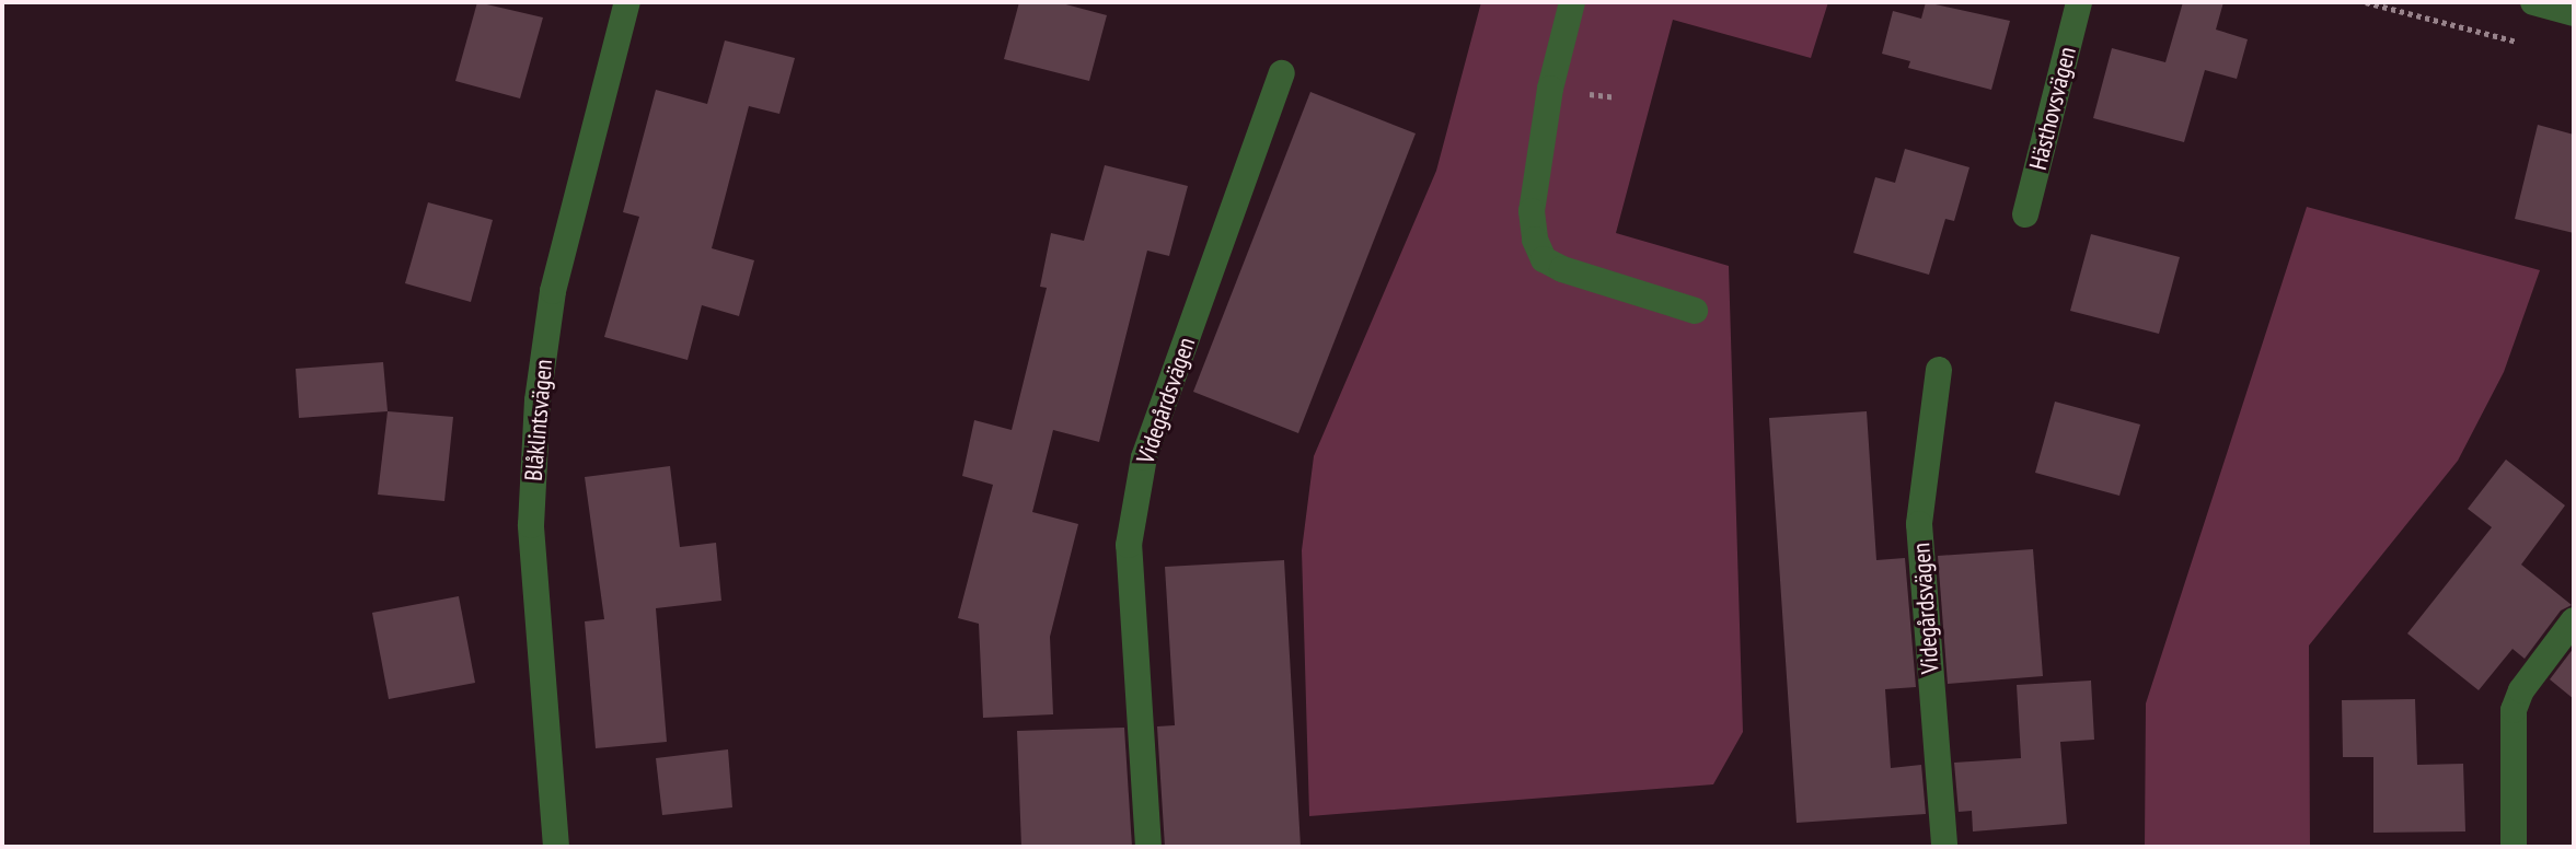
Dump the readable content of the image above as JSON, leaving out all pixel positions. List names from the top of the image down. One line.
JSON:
{"streets":{"street":["Hästhovsvägen","Videgårdsvägen","Blåklintsvägen"]}}
